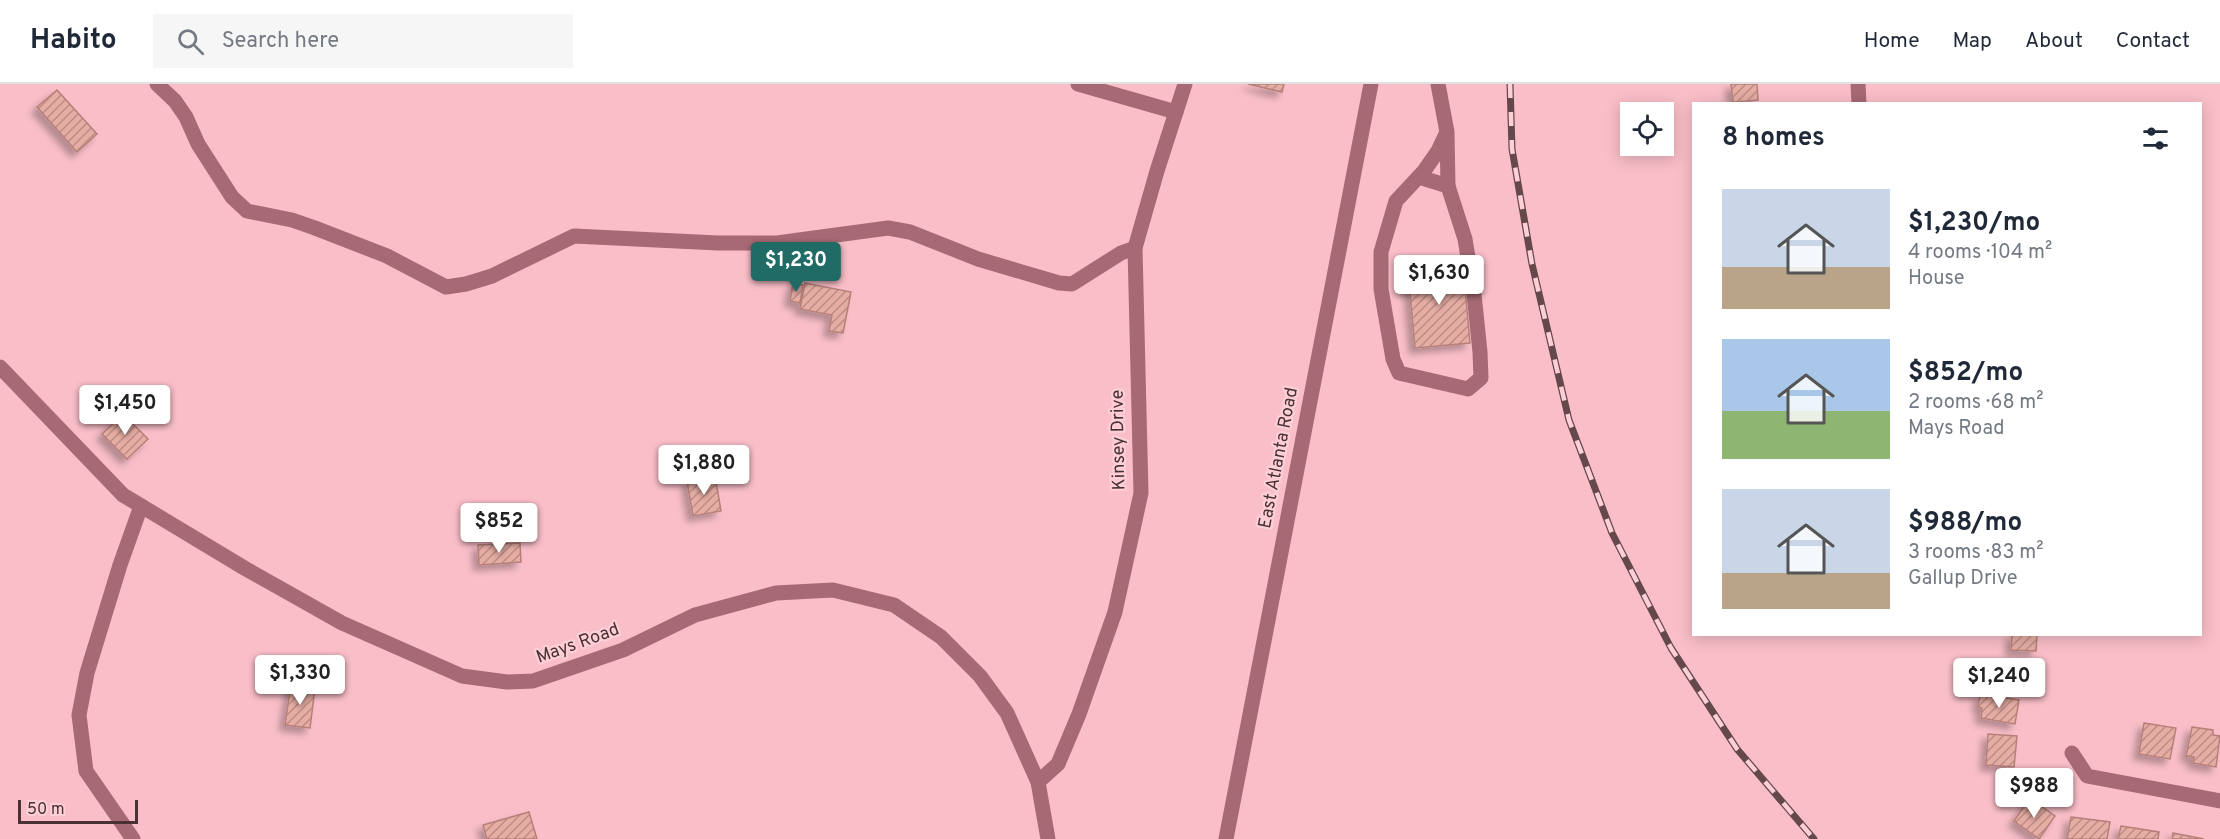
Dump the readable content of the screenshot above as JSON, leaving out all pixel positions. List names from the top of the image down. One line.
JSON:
{"streets":{"street":["Kinsey Drive","East Atlanta Road","Mays Road"]},"crossings":[["Kinsey Drive","Mays Road"]],"scale_bar":"50 m","page":{"header":"Habito","search":"Search here","nav":["Home","Map","About","Contact"],"heading":"8 homes","list":[{"name":"$1,230/mo","note":"4 rooms · 104 m² · House"},{"name":"$852/mo","note":"2 rooms · 68 m² · Mays Road"},{"name":"$988/mo","note":"3 rooms · 83 m² · Gallup Drive"}],"price":["$1,230","$1,630","$1,450","$1,880","$852","$1,330","$1,240","$988"],"scale":"50 m"}}
